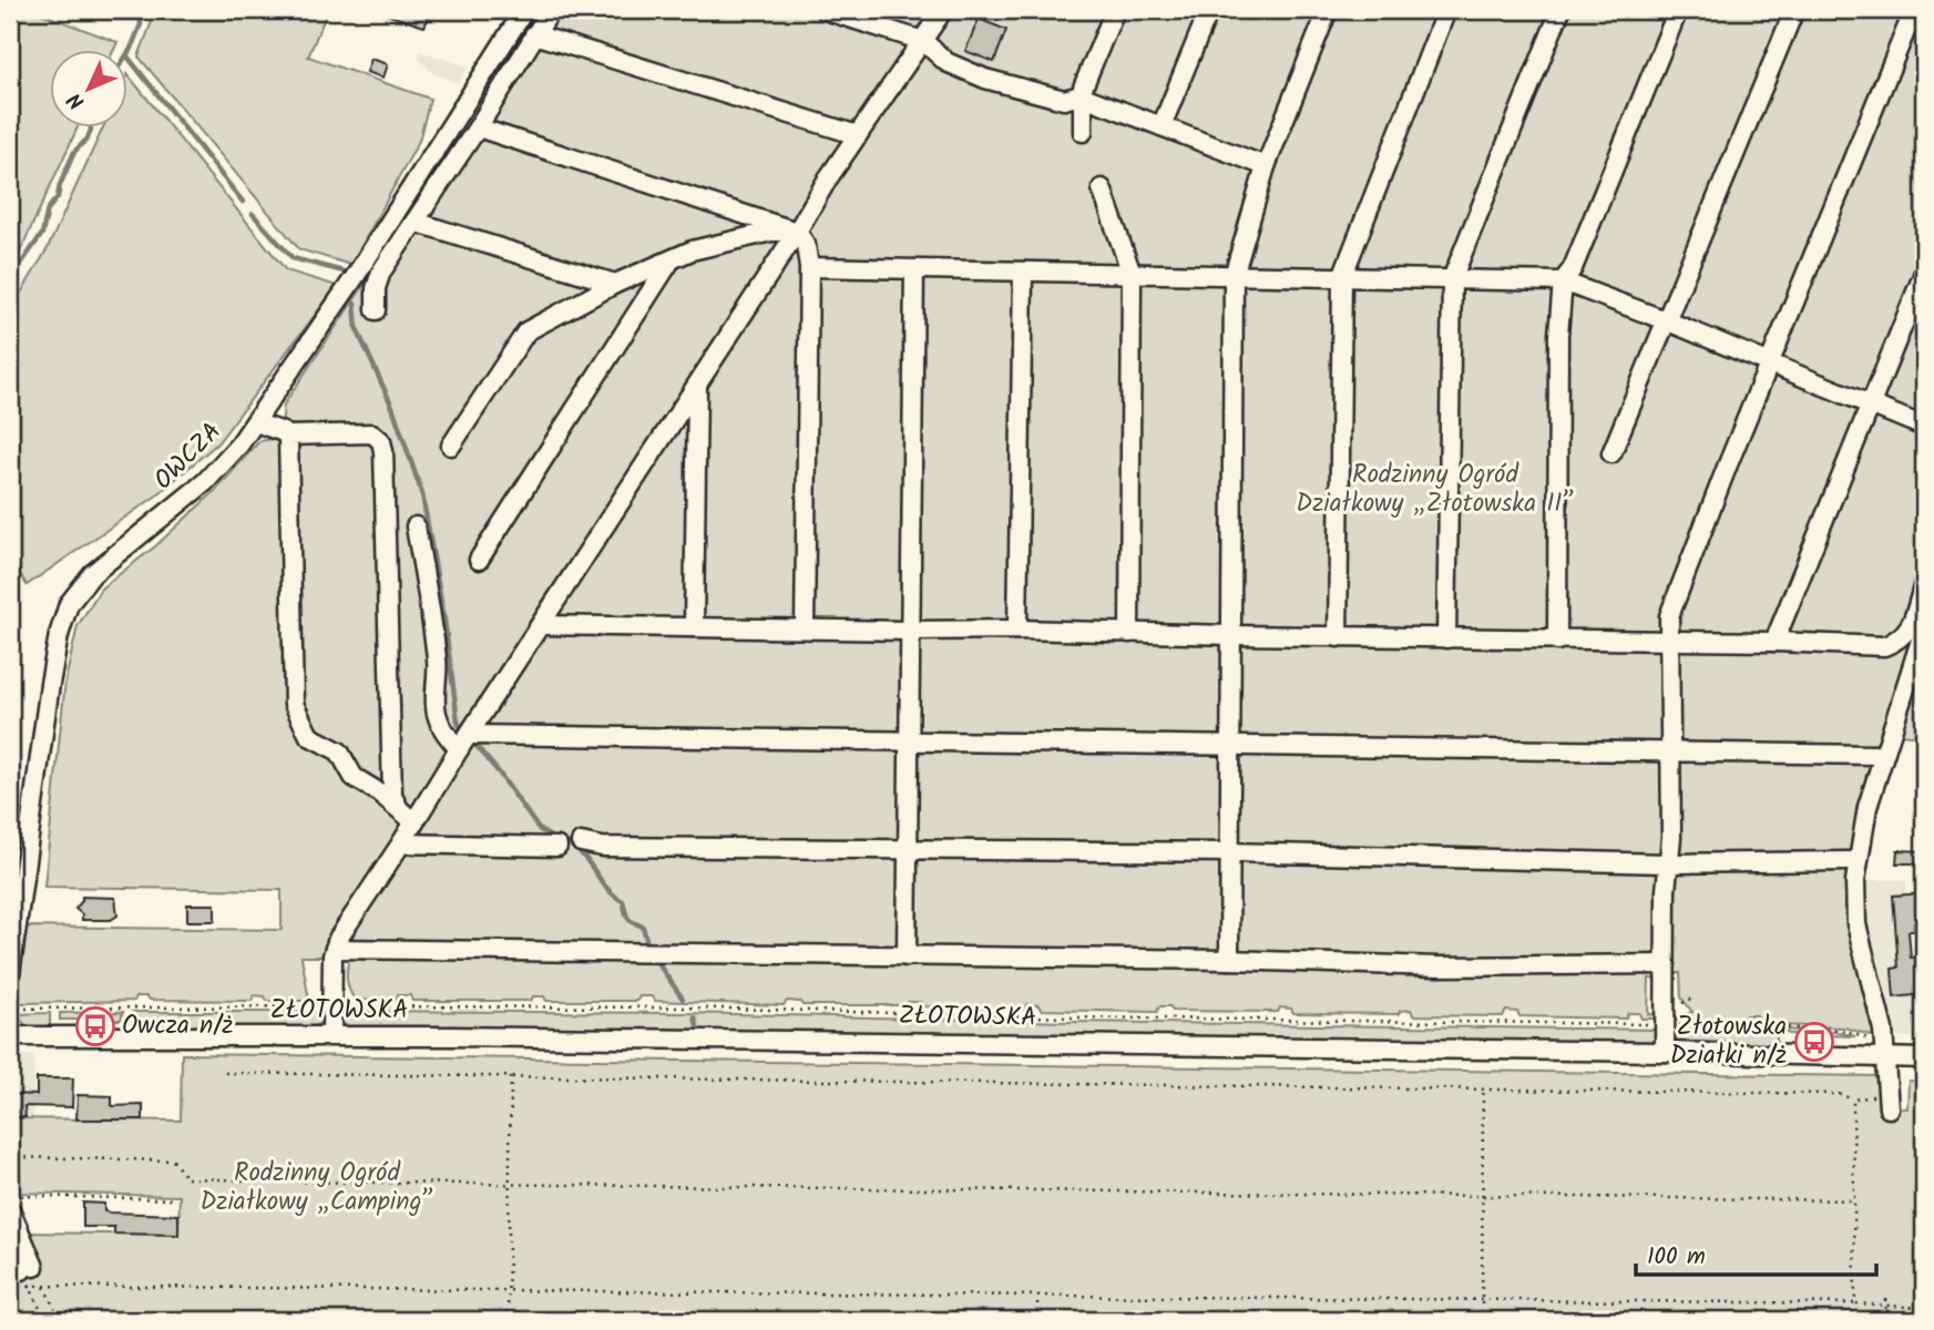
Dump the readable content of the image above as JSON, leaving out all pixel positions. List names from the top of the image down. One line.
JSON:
{"streets":{"street":["OWCZA","ZŁOTOWSKA"]},"parks":["Rodzinny Ogród Działkowy „Złotowska II”","Rodzinny Ogród Działkowy „Camping”"],"places":{"bus stop":["Owcza n/ż","Złotowska Działki n/ż"]},"scale_bar":"100 m","north":"bottom left"}
